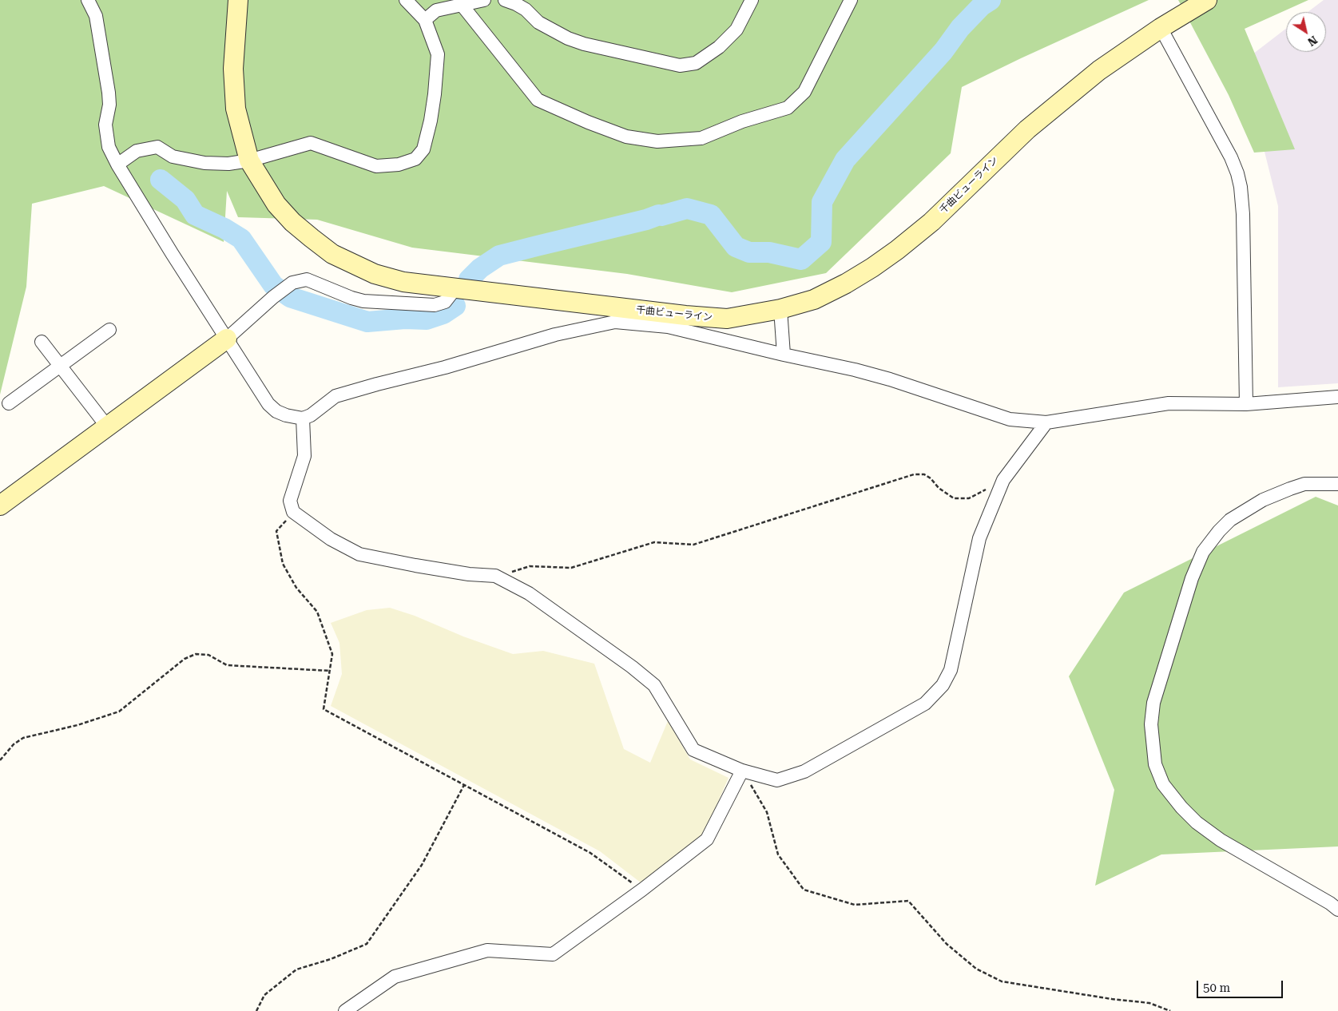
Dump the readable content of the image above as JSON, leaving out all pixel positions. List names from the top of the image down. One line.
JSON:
{"streets":{"street":["千曲ビューライン"]},"scale_bar":"50 m","north":"bottom right"}
